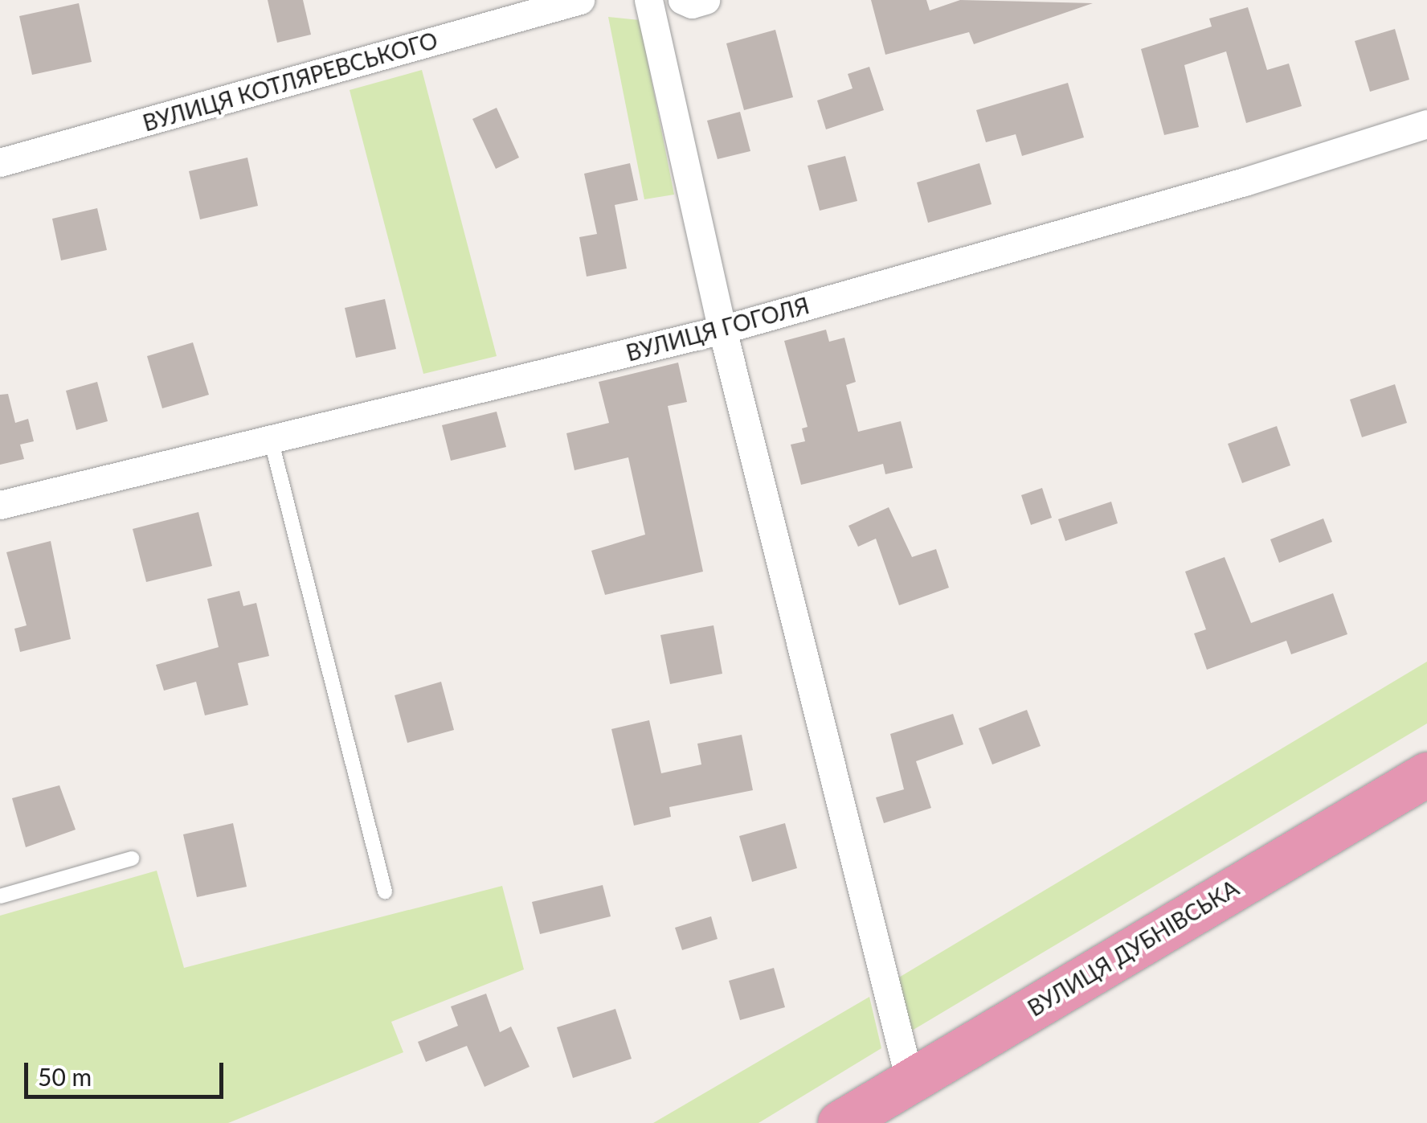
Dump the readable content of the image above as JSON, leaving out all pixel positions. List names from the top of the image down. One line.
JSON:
{"streets":{"highway":["ВУЛИЦЯ ДУБНІВСЬКА"],"street":["ВУЛИЦЯ КОТЛЯРЕВСЬКОГО","ВУЛИЦЯ ГОГОЛЯ"]},"scale_bar":"50 m"}
